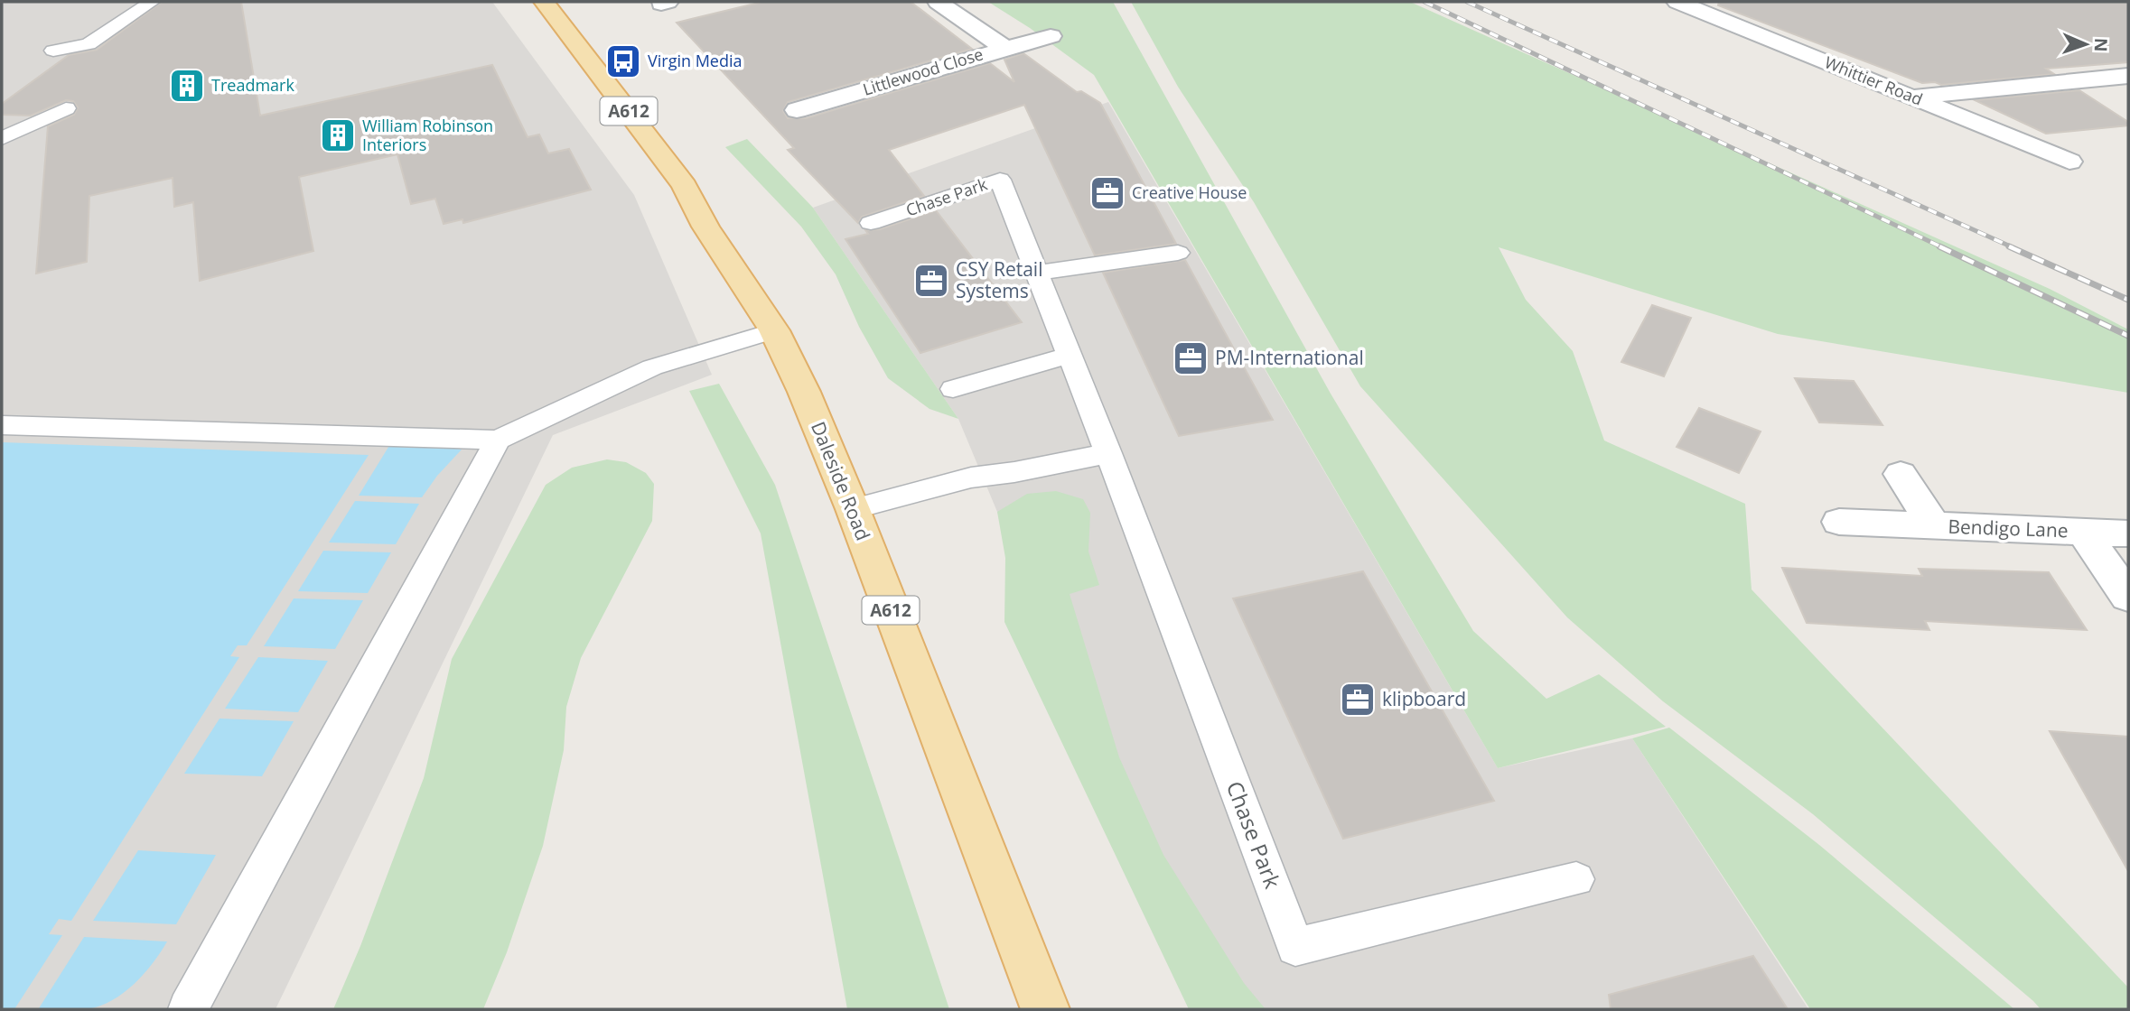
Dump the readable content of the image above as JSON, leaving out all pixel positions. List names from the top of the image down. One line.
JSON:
{"streets":{"main road":["A612","Daleside Road"],"street":["Littlewood Close","Whittier Road","Bendigo Lane"],"lane":["Chase Park"]},"places":{"bus stop":["Virgin Media"],"building":["Treadmark","William Robinson Interiors"],"office":["Creative House","CSY Retail Systems","PM-International","klipboard"]},"north":"right"}
